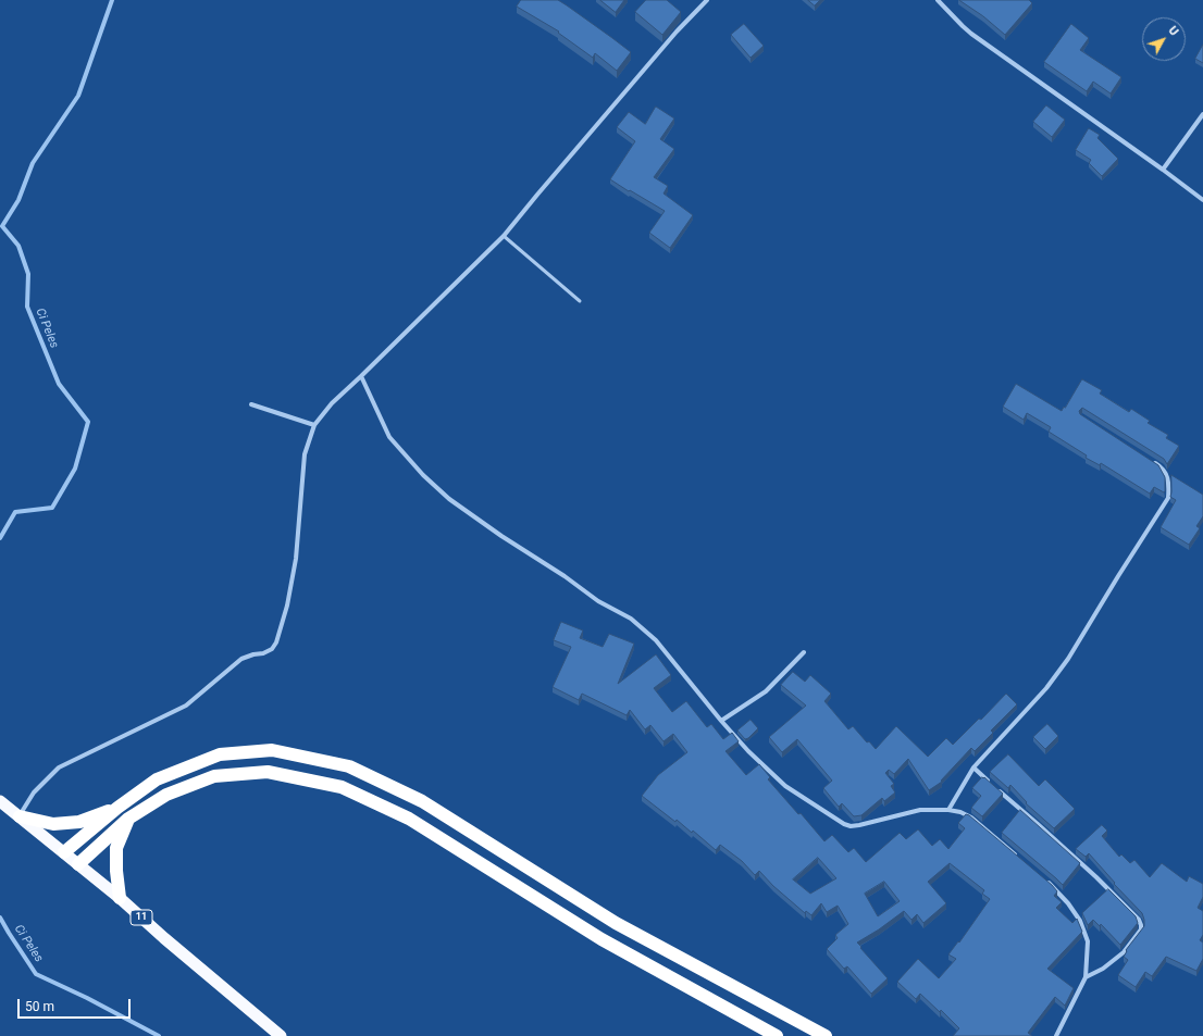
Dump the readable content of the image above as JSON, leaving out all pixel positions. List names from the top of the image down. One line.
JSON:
{"streets":{"highway":["11"]},"water":["Ci Peles"],"scale_bar":"50 m","north":"top right"}
